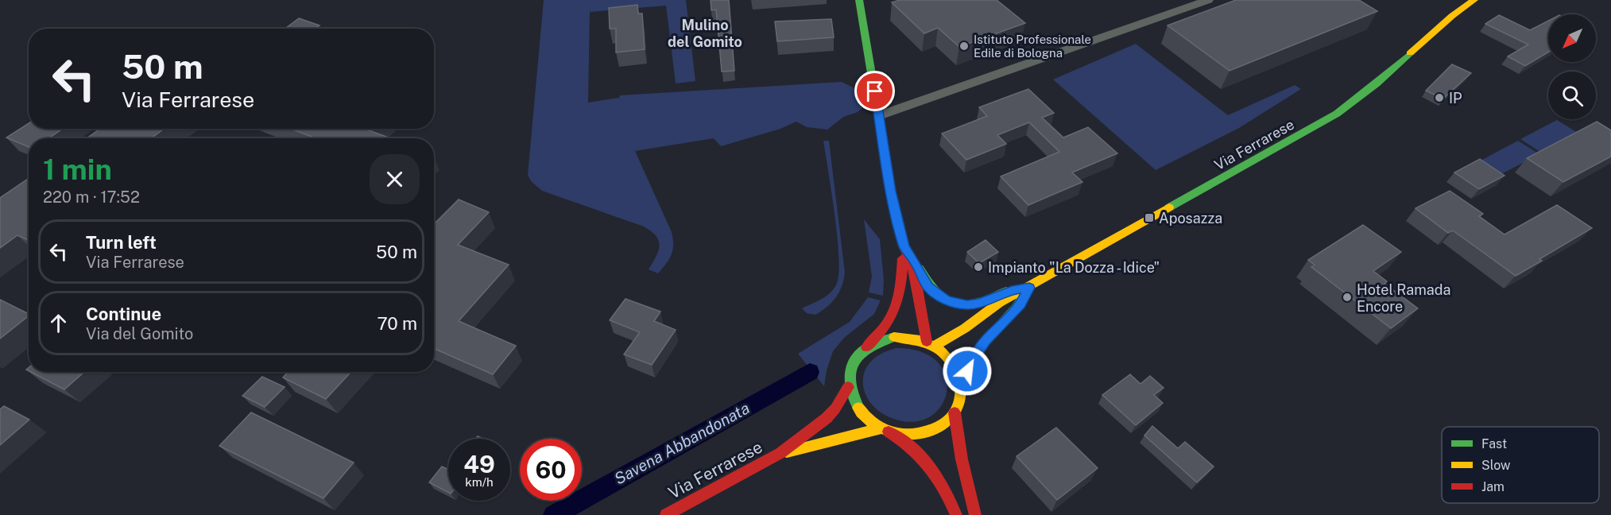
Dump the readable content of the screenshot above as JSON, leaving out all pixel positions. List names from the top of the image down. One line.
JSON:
{"streets":{"main road":["Via Ferrarese"]},"districts":["Mulino del Gomito"],"water":["Savena Abbandonata"],"places":{"other":["Istituto Professionale Edile di Bologna","IP","Impianto \"La Dozza - Idice\"","Hotel Ramada Encore"],"transit":["Aposazza"]},"legend":["Fast","Slow","Jam"],"north":"bottom left","page":{"turn":["50 m","Via Ferrarese"],"heading":["1 min","220 m · 17:52"],"list":[{"name":"Turn left","note":"Via Ferrarese","value":"50 m"},{"name":"Continue","note":"Via del Gomito","value":"70 m"}],"speed":"49 km/h","limit":"60"}}
